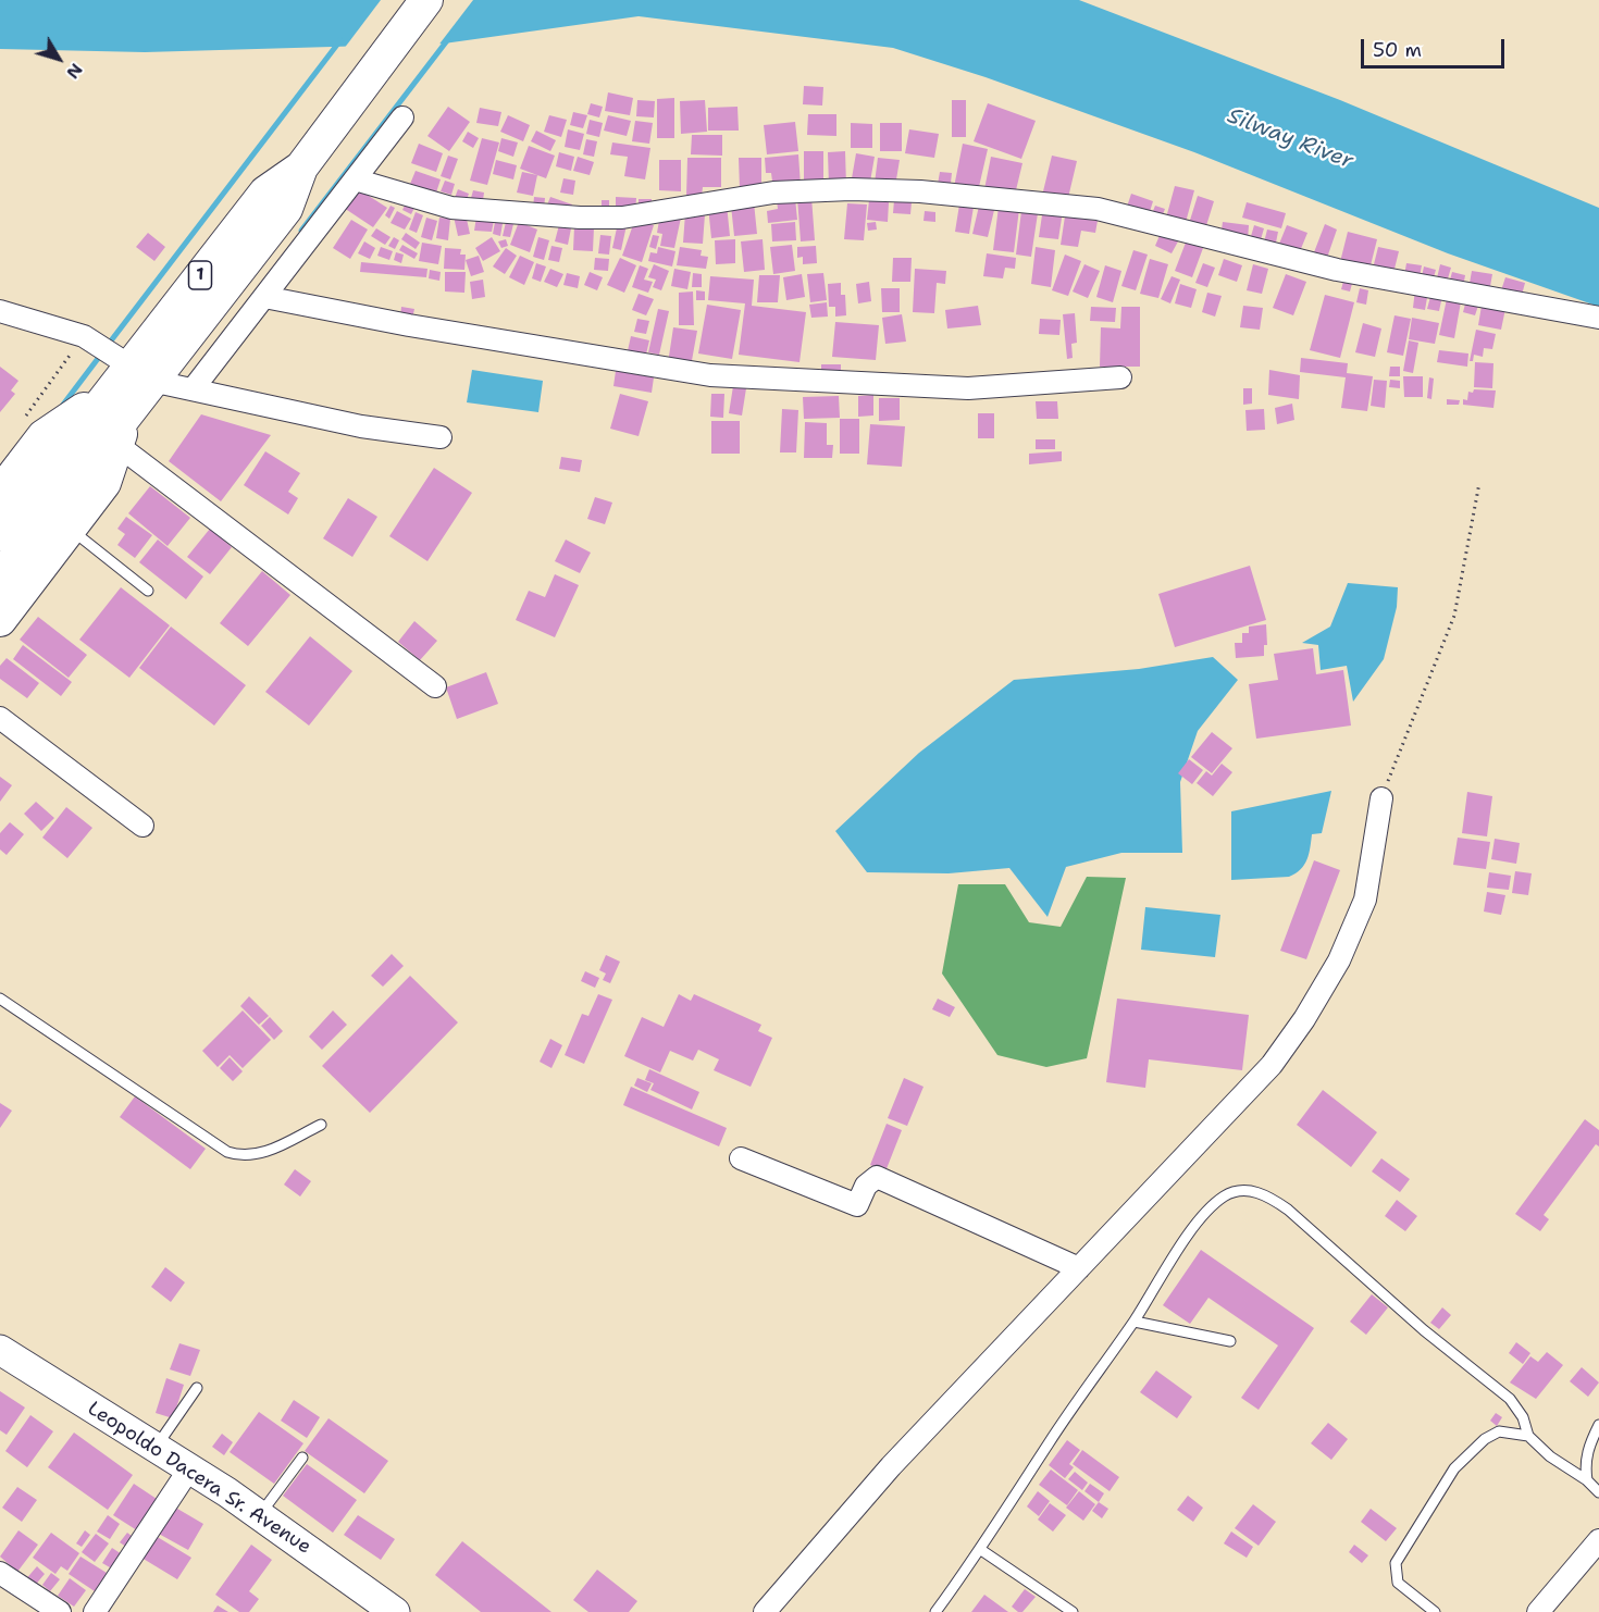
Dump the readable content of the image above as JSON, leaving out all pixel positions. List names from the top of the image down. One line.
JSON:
{"streets":{"main road":["1","Leopoldo Dacera Sr. Avenue"]},"water":["Silway River"],"scale_bar":"50 m","north":"bottom right"}
